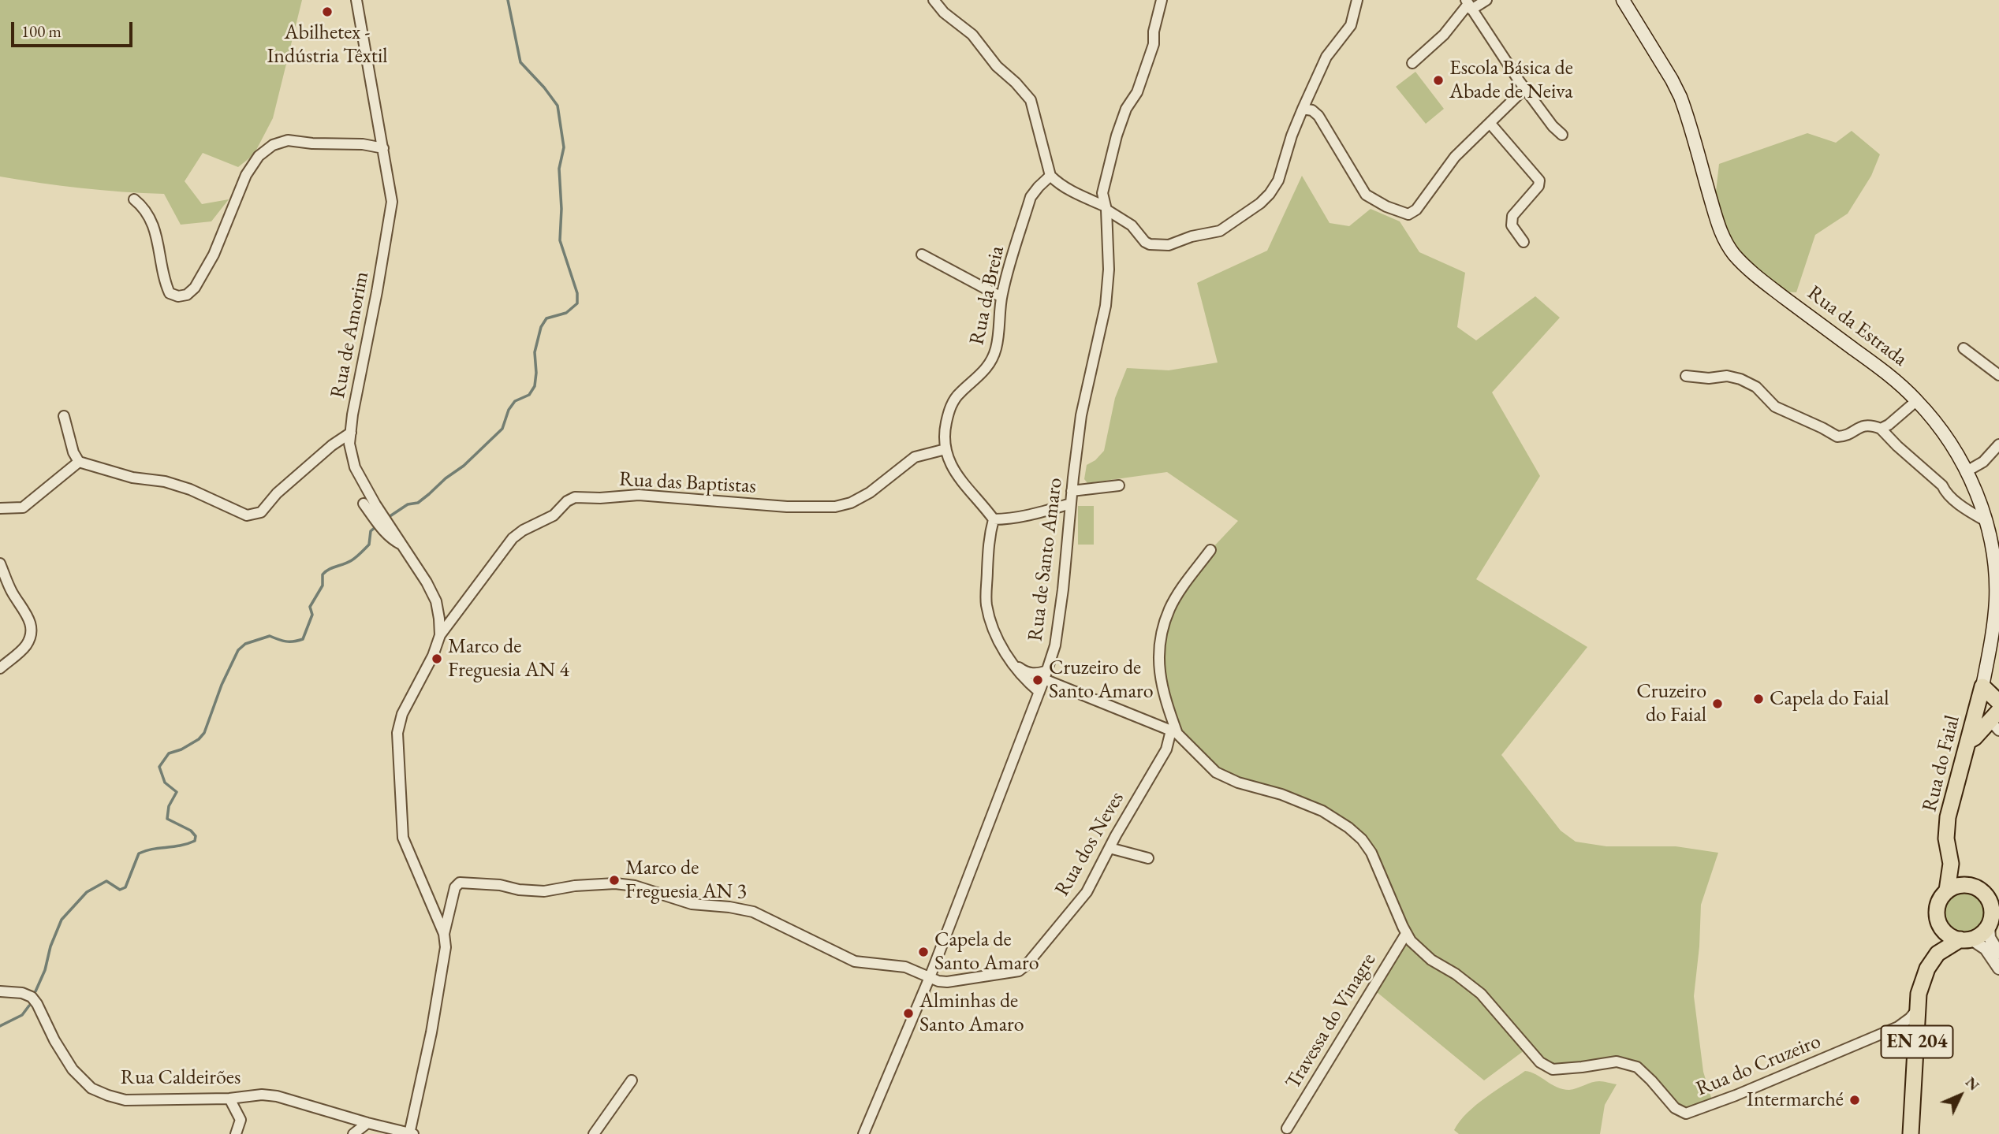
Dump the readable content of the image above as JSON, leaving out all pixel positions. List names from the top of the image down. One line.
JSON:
{"streets":{"main road":["Rua da Estrada","Rua do Faial","EN 204"],"street":["Rua da Breia","Rua de Amorim","Rua das Baptistas","Rua de Santo Amaro","Rua dos Neves","Travessa do Vinagre","Rua do Cruzeiro","Rua Caldeirões"]},"crossings":[["Rua da Breia","Rua das Baptistas"],["Rua da Estrada","Rua do Faial"],["Rua de Amorim","Rua das Baptistas"],["Rua de Amorim","Rua dos Neves"],["Rua de Santo Amaro","Rua dos Neves"],["Rua de Santo Amaro","Rua do Cruzeiro"],["Rua dos Neves","Rua do Cruzeiro"],["Travessa do Vinagre","Rua do Cruzeiro"],["EN 204","Rua do Cruzeiro"]],"places":["Abilhetex - Indústria Têxtil","Escola Básica de Abade de Neiva","Marco de Freguesia AN 4","Cruzeiro de Santo Amaro","Capela do Faial","Cruzeiro do Faial","Marco de Freguesia AN 3","Capela de Santo Amaro","Alminhas de Santo Amaro","Intermarché"],"scale_bar":"100 m","north":"top right"}
